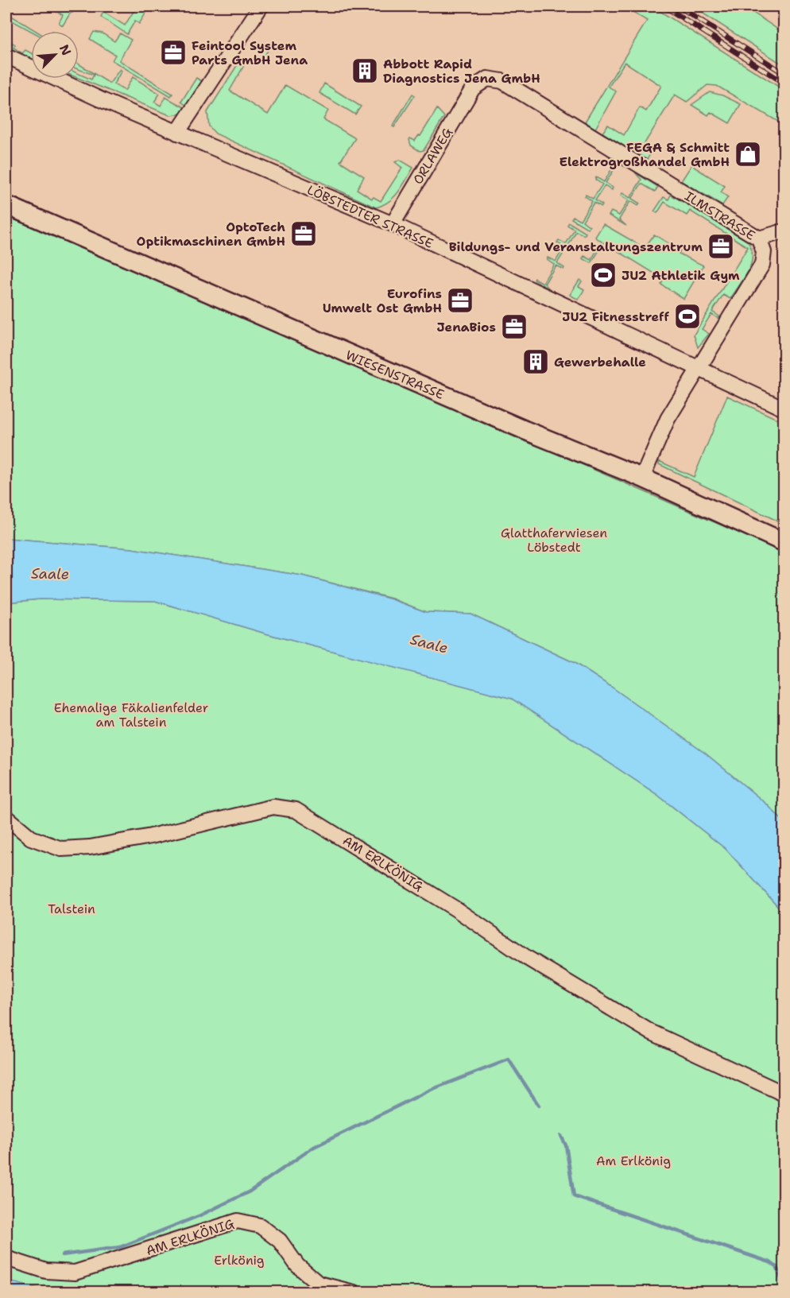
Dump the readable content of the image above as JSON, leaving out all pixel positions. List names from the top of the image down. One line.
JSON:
{"streets":{"street":["ORLAWEG","ILMSTRASSE","LÖBSTEDTER STRASSE","WIESENSTRASSE","AM ERLKÖNIG"]},"crossings":[["ORLAWEG","ILMSTRASSE"],["ORLAWEG","LÖBSTEDTER STRASSE"],["ILMSTRASSE","LÖBSTEDTER STRASSE"],["ILMSTRASSE","WIESENSTRASSE"]],"water":["Saale"],"parks":["Glatthaferwiesen Löbstedt","Ehemalige Fäkalienfelder am Talstein","Talstein","Am Erlkönig","Erlkönig"],"places":{"office":["Feintool System Parts GmbH Jena","OptoTech Optikmaschinen GmbH","Bildungs- und Veranstaltungszentrum","Eurofins Umwelt Ost GmbH","JenaBios"],"building":["Abbott Rapid Diagnostics Jena GmbH","Gewerbehalle"],"shop":["FEGA & Schmitt Elektrogroßhandel GmbH"],"sports":["JU2 Athletik Gym","JU2 Fitnesstreff"]},"north":"top right"}
